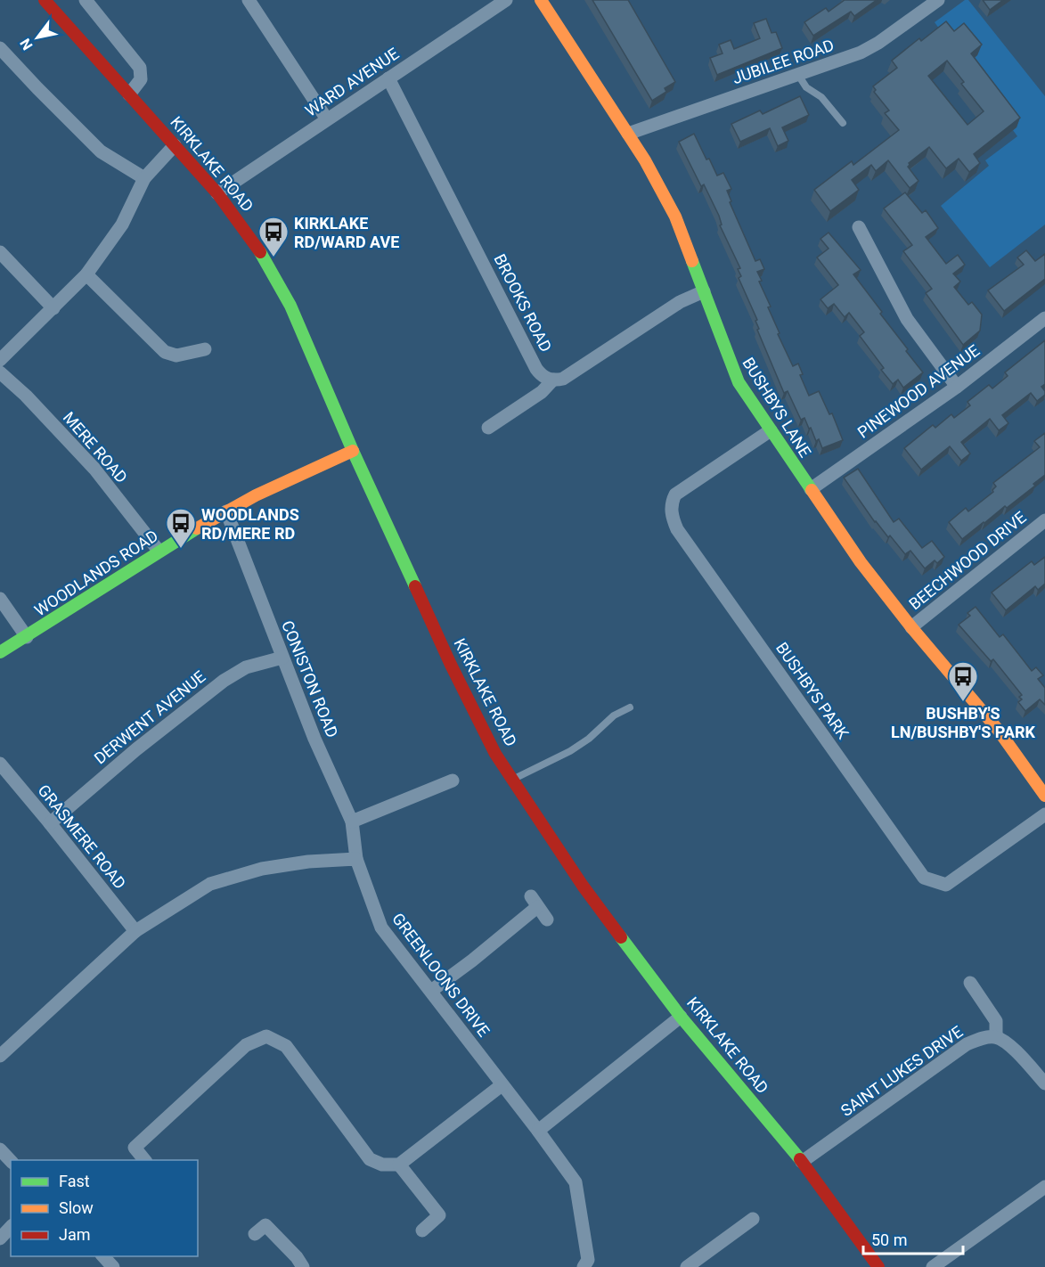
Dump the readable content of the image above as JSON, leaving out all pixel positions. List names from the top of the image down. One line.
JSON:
{"streets":{"street":["JUBILEE ROAD","WARD AVENUE","KIRKLAKE ROAD","BROOKS ROAD","PINEWOOD AVENUE","BUSHBYS LANE","MERE ROAD","BEECHWOOD DRIVE","WOODLANDS ROAD","CONISTON ROAD","BUSHBYS PARK","DERWENT AVENUE","GRASMERE ROAD","GREENLOONS DRIVE","SAINT LUKES DRIVE"]},"crossings":[["JUBILEE ROAD","BUSHBYS LANE"],["WARD AVENUE","KIRKLAKE ROAD"],["WARD AVENUE","BROOKS ROAD"],["KIRKLAKE ROAD","WOODLANDS ROAD"],["KIRKLAKE ROAD","SAINT LUKES DRIVE"],["PINEWOOD AVENUE","BUSHBYS LANE"],["BUSHBYS LANE","BEECHWOOD DRIVE"],["BUSHBYS LANE","BUSHBYS PARK"],["MERE ROAD","WOODLANDS ROAD"],["WOODLANDS ROAD","CONISTON ROAD"],["CONISTON ROAD","DERWENT AVENUE"],["CONISTON ROAD","GREENLOONS DRIVE"],["DERWENT AVENUE","GRASMERE ROAD"]],"places":{"bus stop":["KIRKLAKE RD/WARD AVE","WOODLANDS RD/MERE RD","BUSHBY'S LN/BUSHBY'S PARK"]},"legend":["Fast","Slow","Jam"],"scale_bar":"50 m","north":"bottom left"}
